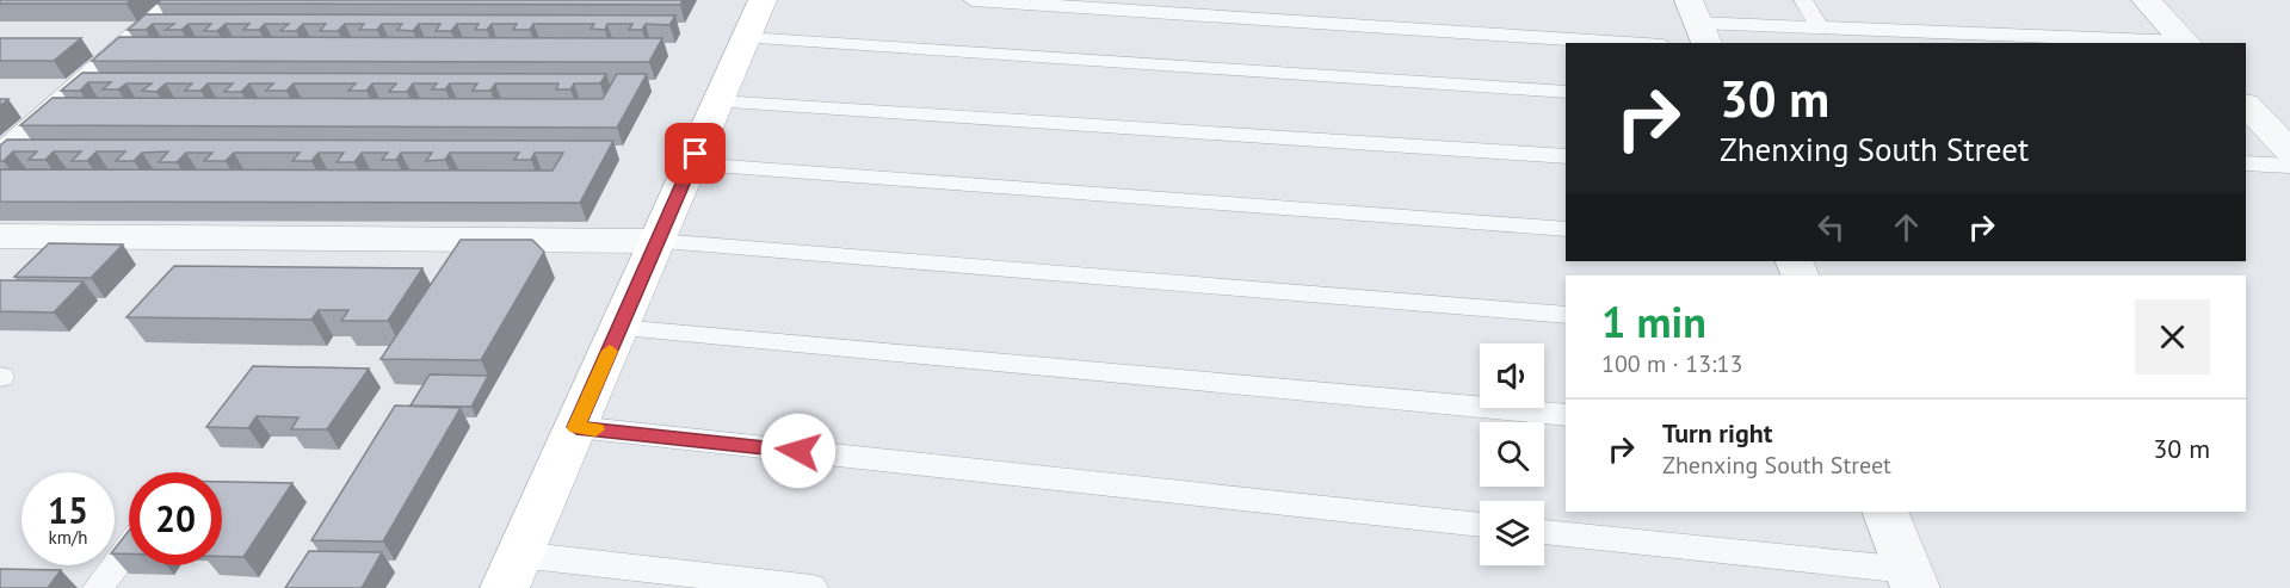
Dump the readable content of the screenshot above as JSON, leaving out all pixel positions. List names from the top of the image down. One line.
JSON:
{"page":{"turn":["30 m","Zhenxing South Street"],"heading":["1 min","100 m · 13:13"],"list":[{"name":"Turn right","note":"Zhenxing South Street","value":"30 m"}],"speed":"15 km/h","limit":"20"}}
